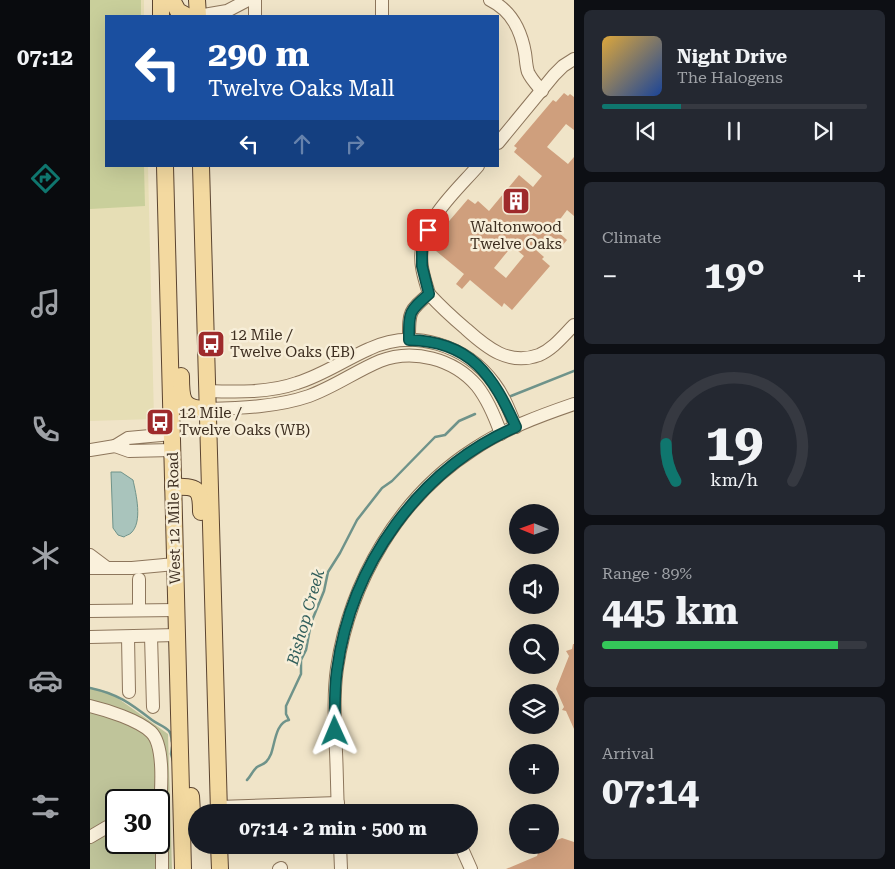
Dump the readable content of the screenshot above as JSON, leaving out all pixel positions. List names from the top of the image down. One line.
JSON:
{"streets":{"main road":["West 12 Mile Road"]},"water":["Bishop Creek"],"places":{"building":["Waltonwood Twelve Oaks"],"bus stop":["12 Mile / Twelve Oaks (EB)","12 Mile / Twelve Oaks (WB)"]},"north":"left","page":{"tabs":"07:12","turn":["290 m","Twelve Oaks Mall"],"song":["Night Drive","The Halogens"],"tile":["Climate",["Range · 89%","445 km"],["Arrival","07:14"]],"heat":["−","19°","+"],"map_buttons":["+","−"],"limit":"30","trip":"07:14 · 2 min · 500 m","gauge":["19","km/h"]}}
